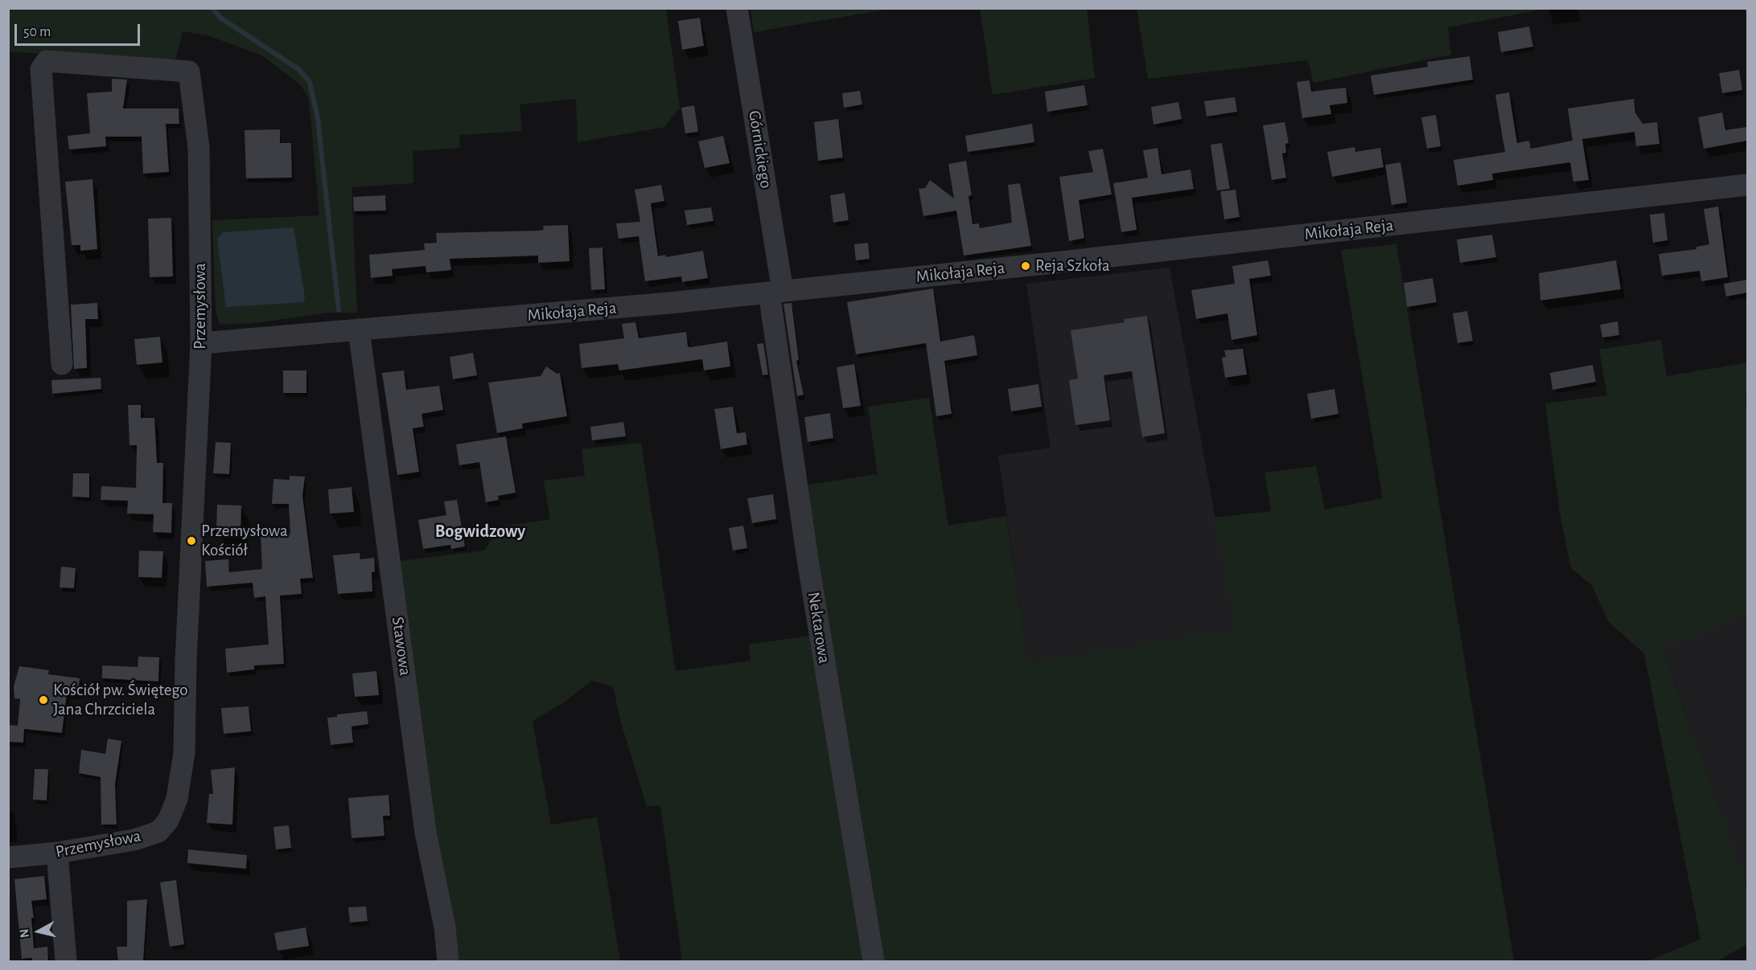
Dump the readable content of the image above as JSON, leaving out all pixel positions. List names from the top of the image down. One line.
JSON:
{"streets":{"street":["Górnickiego","Mikołaja Reja","Przemysłowa","Nektarowa","Stawowa"]},"crossings":[["Górnickiego","Mikołaja Reja"],["Górnickiego","Nektarowa"],["Mikołaja Reja","Przemysłowa"],["Mikołaja Reja","Nektarowa"],["Mikołaja Reja","Stawowa"]],"districts":["Bogwidzowy"],"places":["Reja Szkoła","Przemysłowa Kościół","Kościół pw. Świętego Jana Chrzciciela"],"scale_bar":"50 m","north":"left"}
